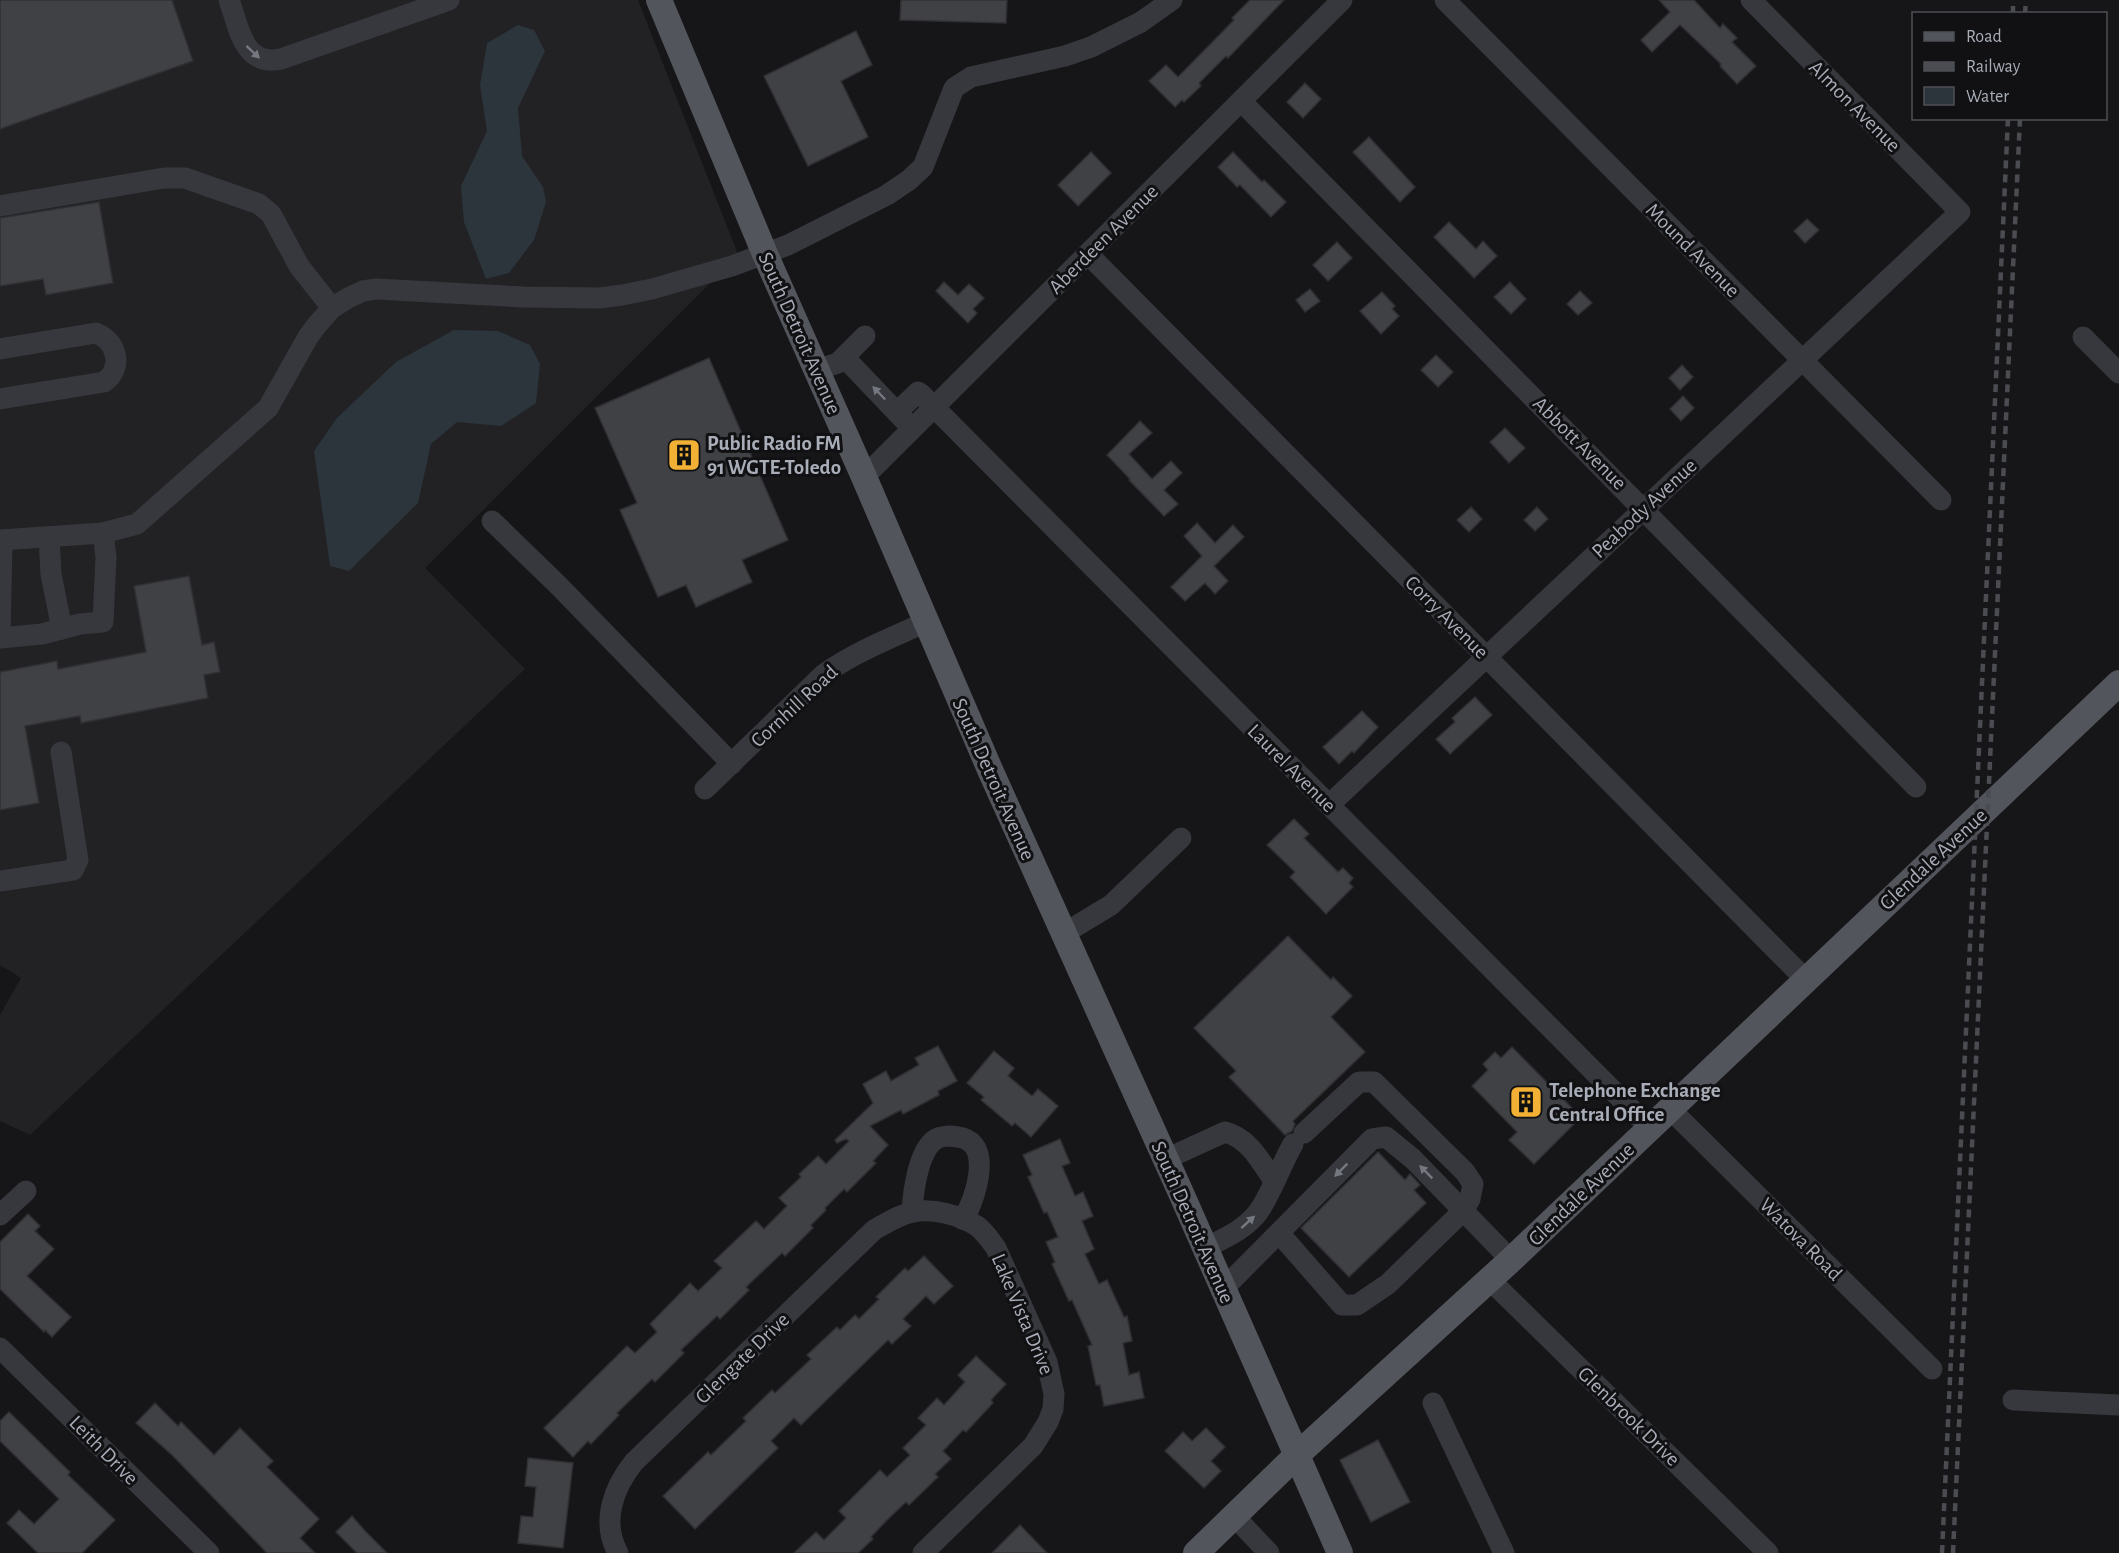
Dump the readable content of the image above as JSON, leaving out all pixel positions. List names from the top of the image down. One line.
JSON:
{"streets":{"main road":["South Detroit Avenue","Glendale Avenue"],"street":["Almon Avenue","Aberdeen Avenue","Mound Avenue","Abbott Avenue","Peabody Avenue","Corry Avenue","Cornhill Road","Laurel Avenue","Watova Road","Lake Vista Drive","Glengate Drive","Glenbrook Drive","Leith Drive"]},"crossings":[["Almon Avenue","Peabody Avenue"],["Aberdeen Avenue","South Detroit Avenue"],["Aberdeen Avenue","Abbott Avenue"],["Aberdeen Avenue","Corry Avenue"],["Aberdeen Avenue","Laurel Avenue"],["Mound Avenue","Peabody Avenue"],["South Detroit Avenue","Cornhill Road"],["South Detroit Avenue","Glendale Avenue"],["Abbott Avenue","Peabody Avenue"],["Peabody Avenue","Corry Avenue"],["Peabody Avenue","Laurel Avenue"],["Corry Avenue","Glendale Avenue"],["Laurel Avenue","Glendale Avenue"],["Glendale Avenue","Watova Road"],["Glendale Avenue","Glenbrook Drive"],["Lake Vista Drive","Glengate Drive"]],"places":{"building":["Public Radio FM 91 WGTE-Toledo","Telephone Exchange Central Office"]},"legend":["Road","Railway","Water"]}
